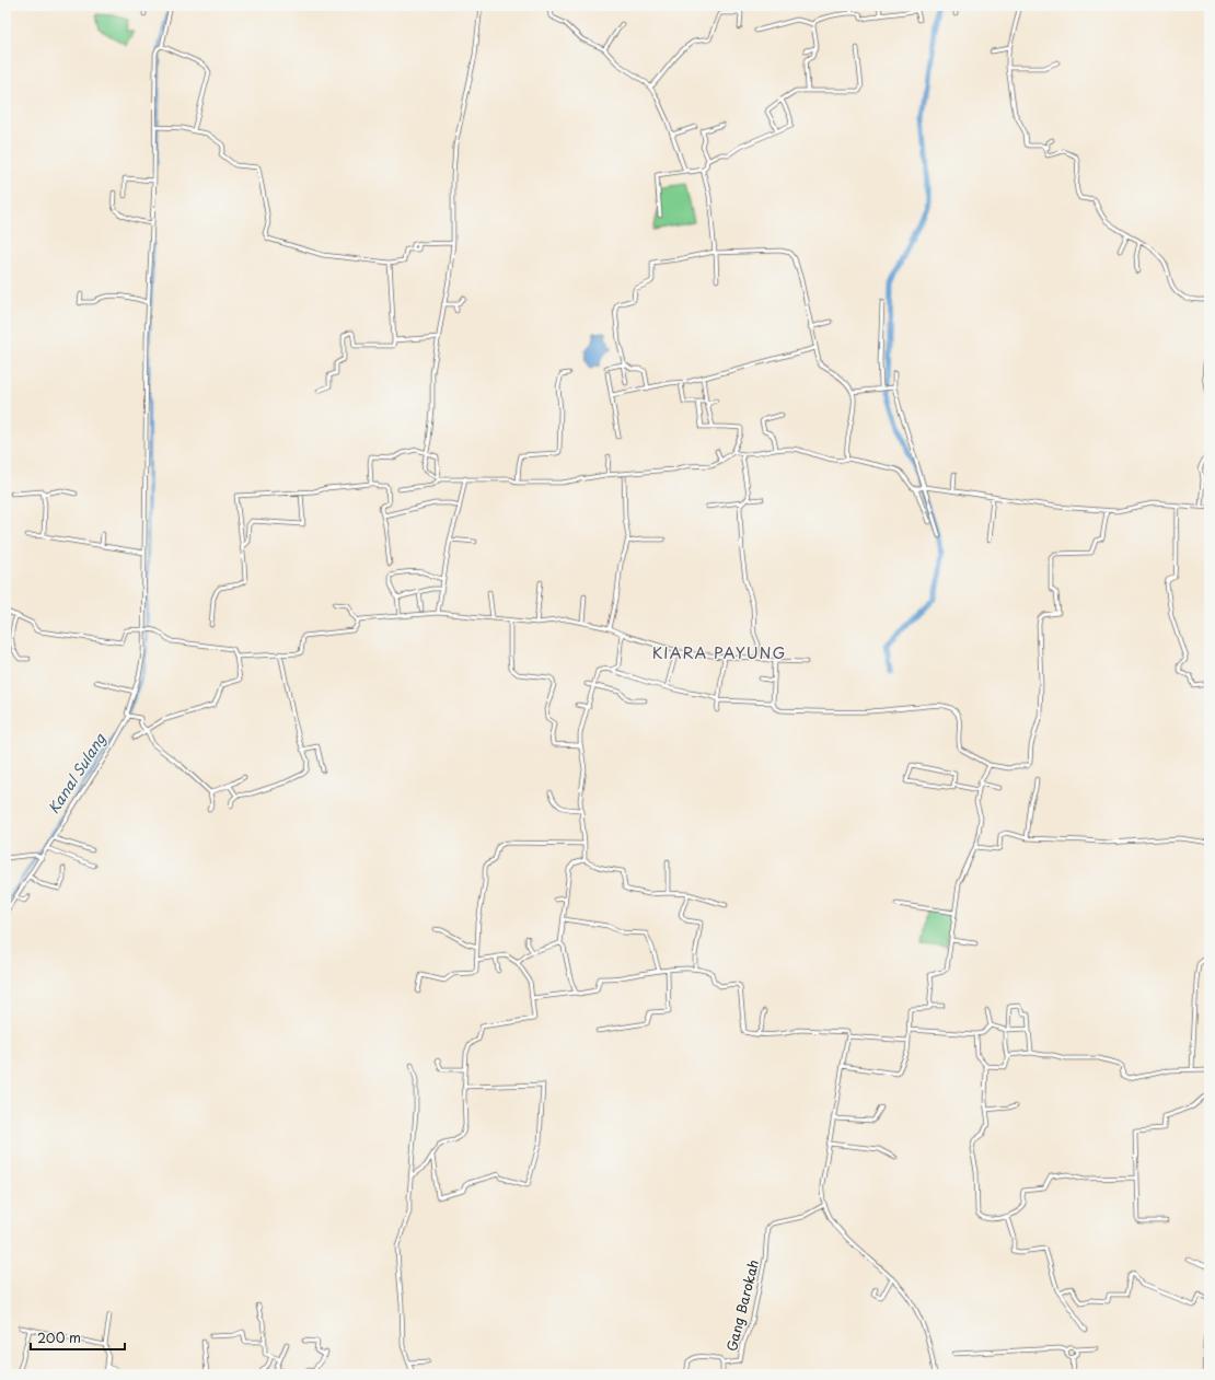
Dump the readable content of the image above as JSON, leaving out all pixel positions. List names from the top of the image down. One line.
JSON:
{"streets":{"street":["Gang Barokah"]},"districts":["KIARA PAYUNG"],"water":["Kanal Sulang"],"scale_bar":"200 m"}
